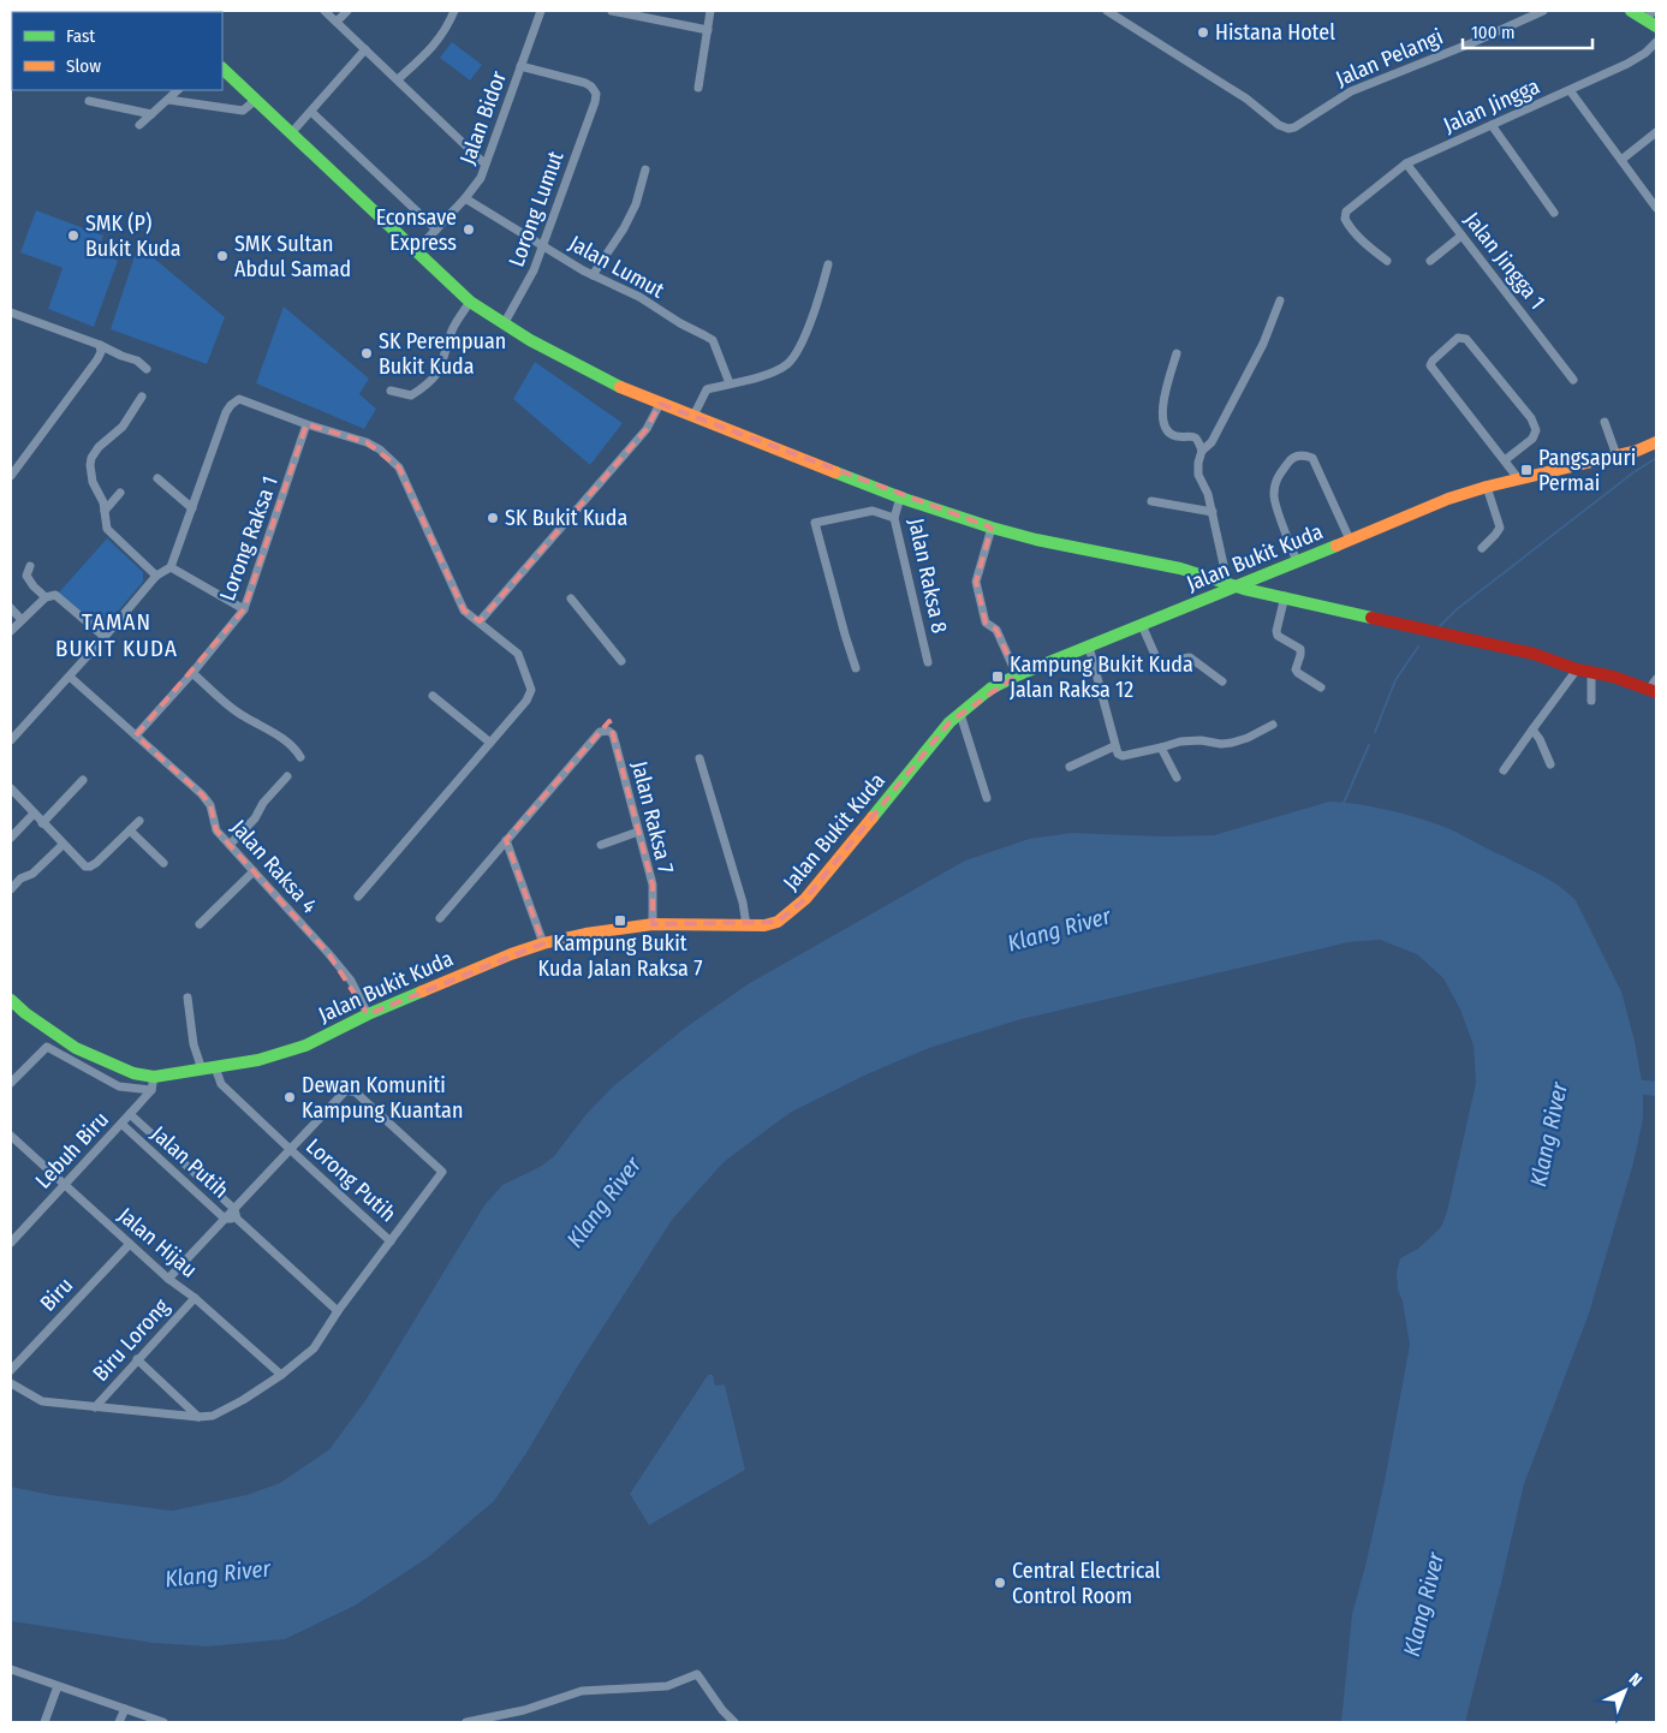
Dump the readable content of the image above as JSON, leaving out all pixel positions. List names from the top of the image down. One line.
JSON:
{"streets":{"street":["Jalan Pelangi","Jalan Jingga","Jalan Bidor","Lorong Lumut","Jalan Jingga 1","Jalan Lumut","Lorong Raksa 1","Jalan Bukit Kuda","Jalan Raksa 8","Jalan Raksa 7","Jalan Raksa 4","Lebuh Biru","Jalan Putih","Lorong Putih","Jalan Hijau","Biru","Biru Lorong"]},"crossings":[["Jalan Jingga","Jalan Jingga 1"],["Jalan Bidor","Lorong Lumut"],["Jalan Bidor","Jalan Lumut"],["Lorong Lumut","Jalan Lumut"],["Lorong Raksa 1","Jalan Raksa 4"],["Jalan Bukit Kuda","Jalan Raksa 7"],["Jalan Bukit Kuda","Jalan Raksa 4"],["Jalan Bukit Kuda","Lorong Putih"],["Lebuh Biru","Jalan Putih"],["Lebuh Biru","Jalan Hijau"],["Jalan Hijau","Biru"],["Jalan Hijau","Biru Lorong"]],"districts":["TAMAN BUKIT KUDA"],"water":["Klang River"],"places":{"other":["Histana Hotel","Econsave Express","SMK (P) Bukit Kuda","SMK Sultan Abdul Samad","SK Perempuan Bukit Kuda","SK Bukit Kuda","Dewan Komuniti Kampung Kuantan","Central Electrical Control Room"],"transit":["Pangsapuri Permai","Kampung Bukit Kuda Jalan Raksa 12","Kampung Bukit Kuda Jalan Raksa 7"]},"legend":["Fast","Slow"],"scale_bar":"100 m","north":"top right"}
